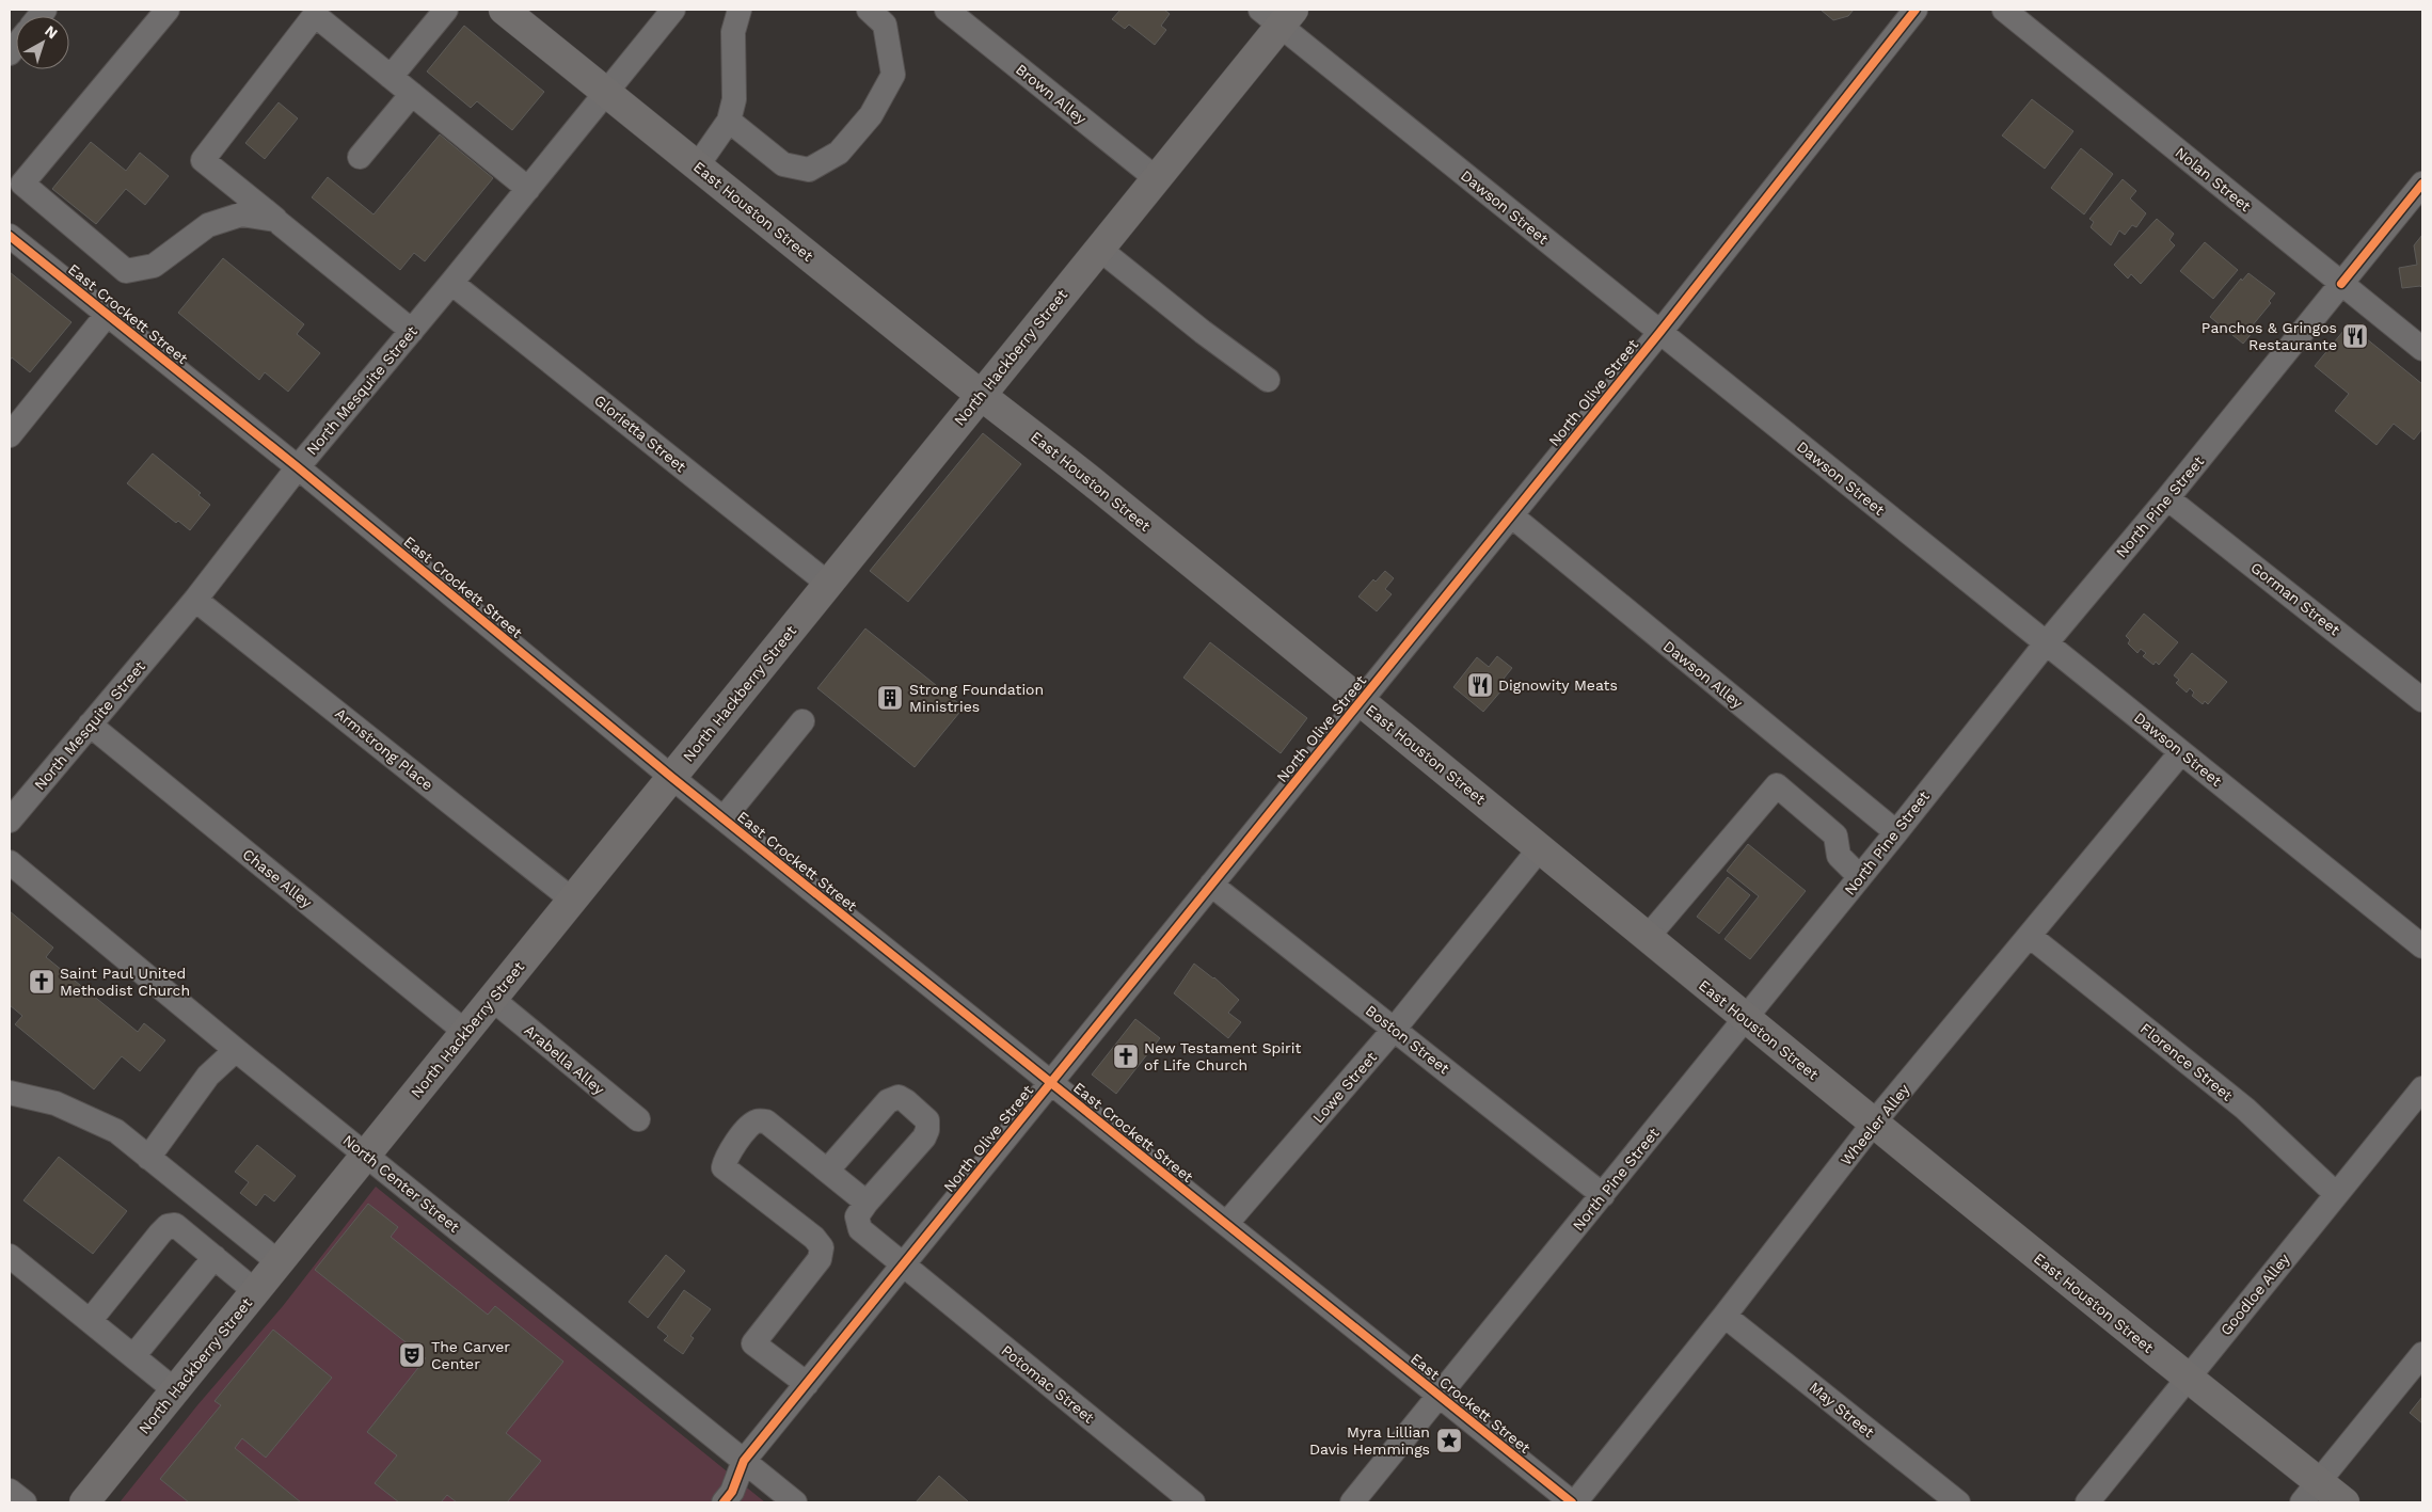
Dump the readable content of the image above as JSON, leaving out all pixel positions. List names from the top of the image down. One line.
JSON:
{"streets":{"main road":["East Houston Street","North Hackberry Street"],"street":["Brown Alley","Nolan Street","Dawson Street","East Crockett Street","North Mesquite Street","North Olive Street","Glorietta Street","North Pine Street","Gorman Street","Dawson Alley","Armstrong Place","Chase Alley","Boston Street","Arabella Alley","Florence Street","Lowe Street","Wheeler Alley","North Center Street","Goodloe Alley","Potomac Street","May Street"]},"crossings":[["Brown Alley","North Hackberry Street"],["Nolan Street","North Pine Street"],["Dawson Street","North Hackberry Street"],["Dawson Street","North Olive Street"],["Dawson Street","North Pine Street"],["Dawson Street","Wheeler Alley"],["East Houston Street","North Hackberry Street"],["East Houston Street","North Mesquite Street"],["East Houston Street","North Olive Street"],["East Houston Street","North Pine Street"],["East Houston Street","Lowe Street"],["East Houston Street","Wheeler Alley"],["East Houston Street","Goodloe Alley"],["East Crockett Street","North Hackberry Street"],["East Crockett Street","North Mesquite Street"],["East Crockett Street","North Olive Street"],["East Crockett Street","North Pine Street"],["East Crockett Street","Lowe Street"],["East Crockett Street","Wheeler Alley"],["North Hackberry Street","Glorietta Street"],["North Hackberry Street","Armstrong Place"],["North Hackberry Street","Chase Alley"],["North Hackberry Street","Arabella Alley"],["North Hackberry Street","North Center Street"],["North Mesquite Street","Glorietta Street"],["North Mesquite Street","Armstrong Place"],["North Mesquite Street","Chase Alley"],["North Olive Street","Dawson Alley"],["North Olive Street","Boston Street"],["North Olive Street","North Center Street"],["North Olive Street","Potomac Street"],["North Pine Street","Gorman Street"],["North Pine Street","Dawson Alley"],["North Pine Street","Boston Street"],["Boston Street","Lowe Street"],["Florence Street","Wheeler Alley"],["Florence Street","Goodloe Alley"],["Wheeler Alley","May Street"]],"places":{"restaurant":["Panchos & Gringos Restaurante","Dignowity Meats"],"building":["Strong Foundation Ministries"],"church":["Saint Paul United Methodist Church","New Testament Spirit of Life Church"],"theatre":["The Carver Center"],"place":["Myra Lillian Davis Hemmings"]},"north":"top right"}
